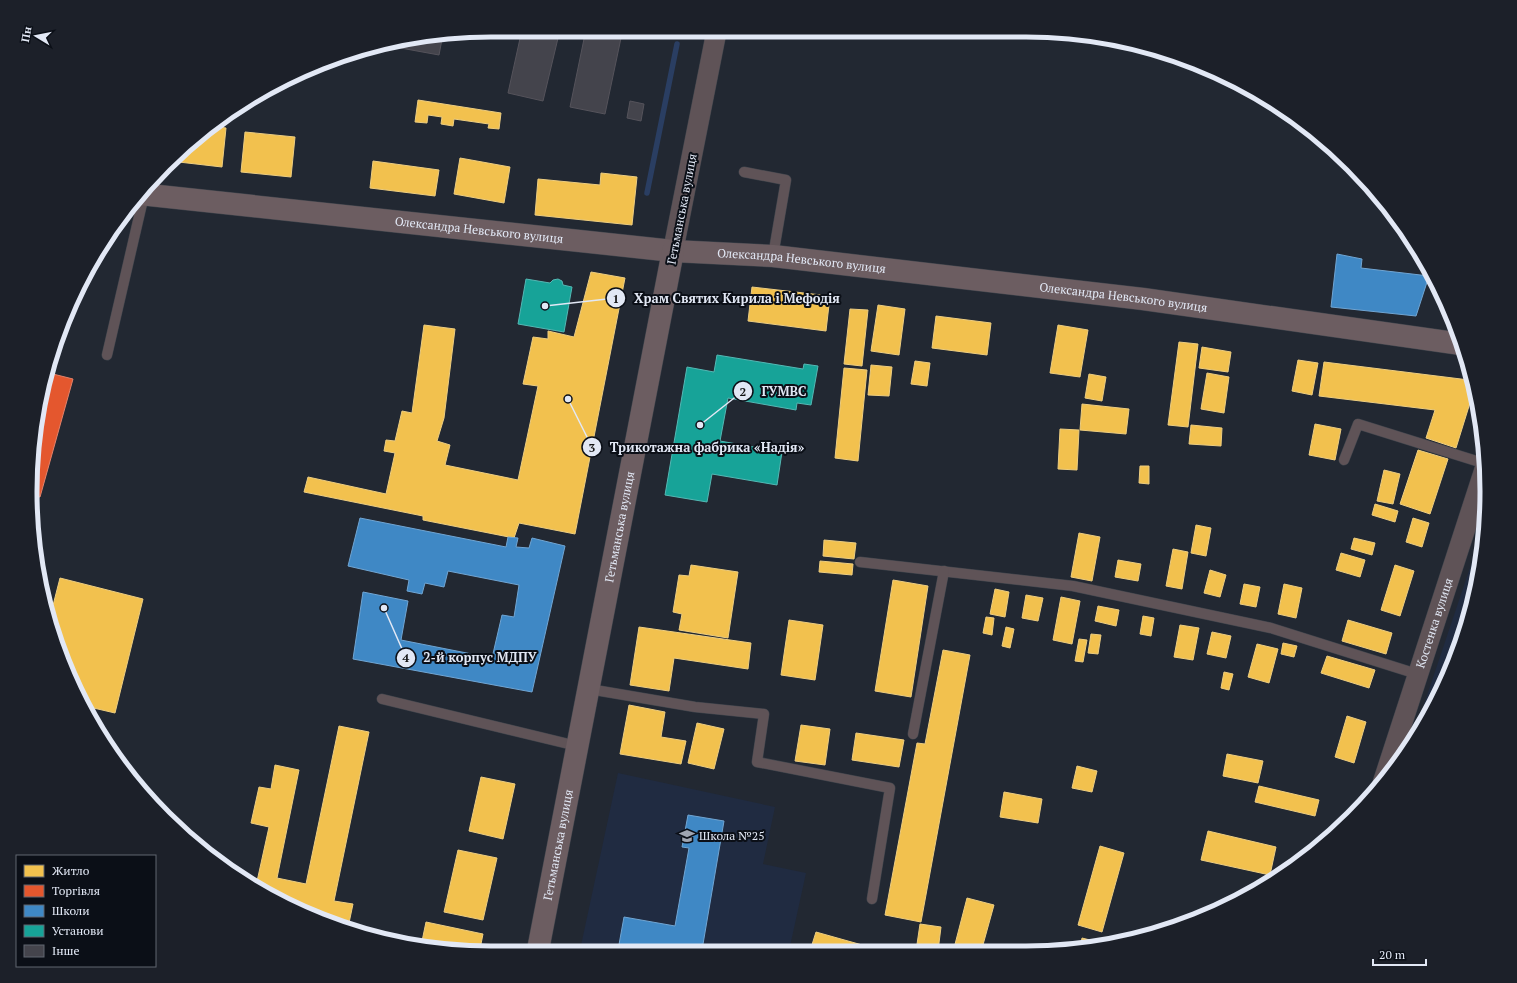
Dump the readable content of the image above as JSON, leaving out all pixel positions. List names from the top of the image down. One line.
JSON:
{"streets":{"main road":["Гетьманська вулиця","Олександра Невського вулиця"],"street":["Костенка вулиця"]},"crossings":[["Гетьманська вулиця","Олександра Невського вулиця"]],"places":{"other":["Храм Святих Кирила і Мефодія","Трикотажна фабрика «Надія»","ГУМВС","2-й корпус МДПУ"],"school or university":["Школа №25"]},"legend":["Житло","Торгівля","Школи","Установи","Інше"],"scale_bar":"20 m","north":"left"}
